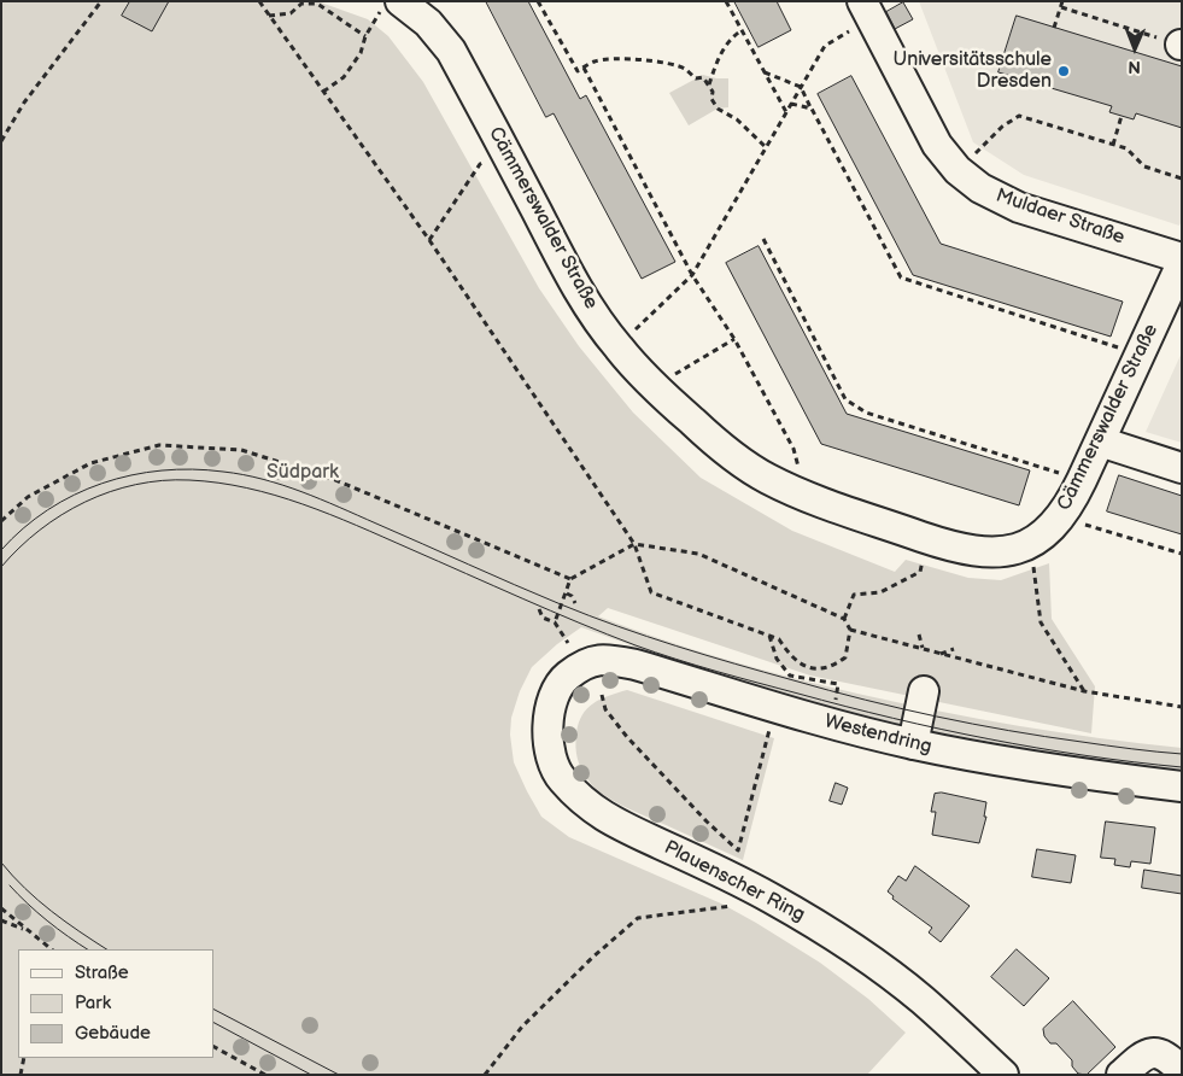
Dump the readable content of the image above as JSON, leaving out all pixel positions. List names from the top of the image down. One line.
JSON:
{"streets":{"street":["Muldaer Straße","Cämmerswalder Straße","Westendring","Plauenscher Ring"]},"crossings":[["Muldaer Straße","Cämmerswalder Straße"],["Westendring","Plauenscher Ring"]],"parks":["Südpark"],"places":["Universitätsschule Dresden"],"legend":["Straße","Park","Gebäude"],"north":"bottom"}
